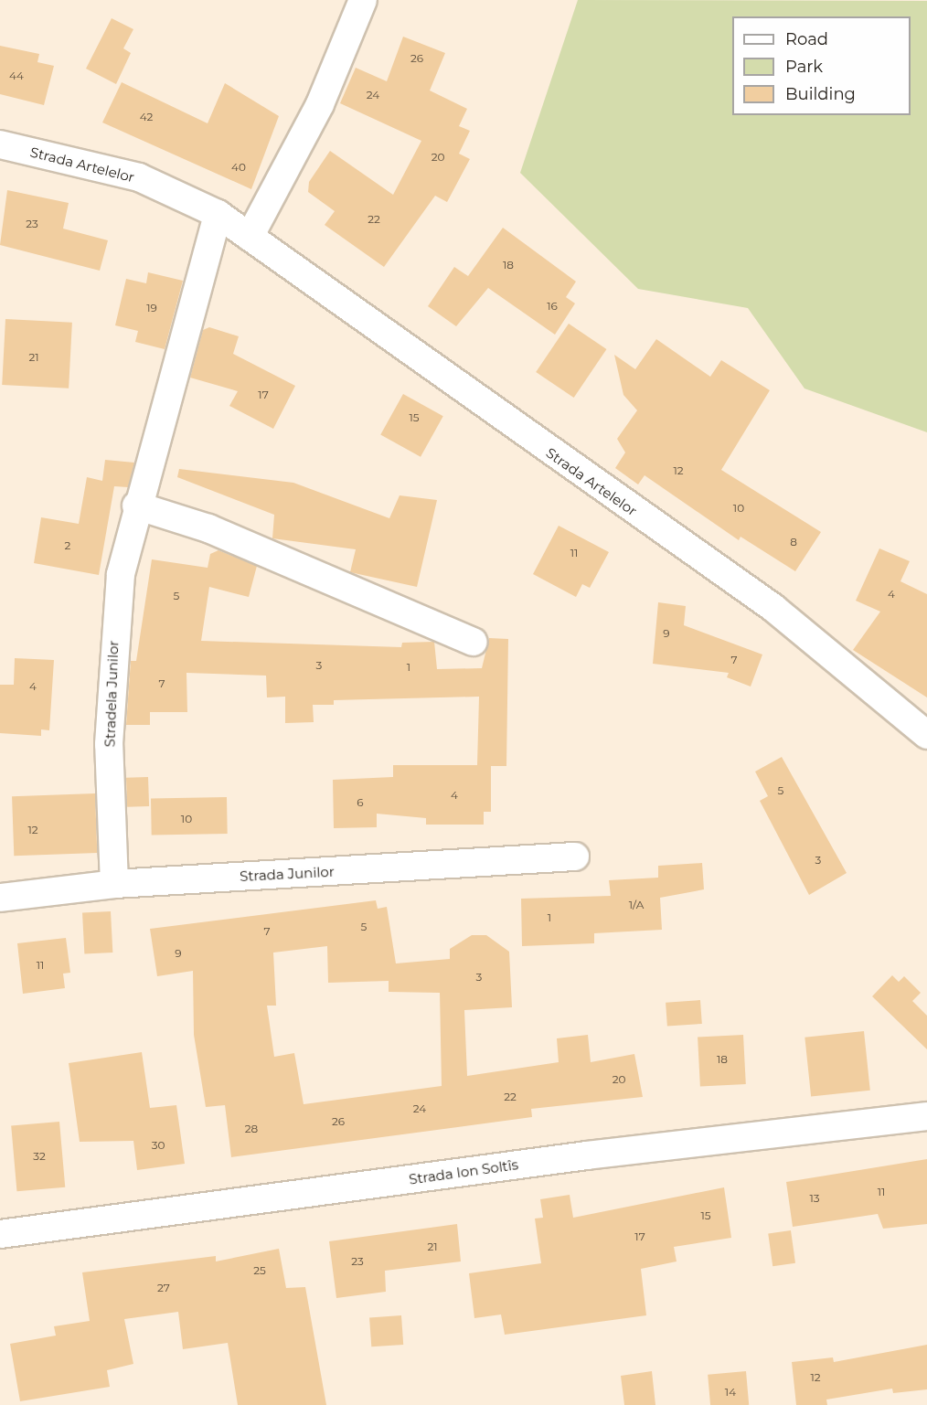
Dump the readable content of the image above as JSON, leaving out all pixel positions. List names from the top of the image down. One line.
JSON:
{"streets":{"street":["Strada Artelelor","Stradela Junilor","Strada Junilor","Strada Ion Soltîs"]},"crossings":[["Strada Artelelor","Stradela Junilor"],["Stradela Junilor","Strada Junilor"]],"house_numbers":["26","44","24","42","20","40","22","23","18","16","19","21","17","15","12","10","8","2","11","4","5","9","7","3","1","7","4","5","4","6","10","12","3","1/A","1","5","7","9","11","3","18","20","22","24","26","28","30","32","11","13","15","17","21","23","25","27","12","14"],"legend":["Road","Park","Building"]}
